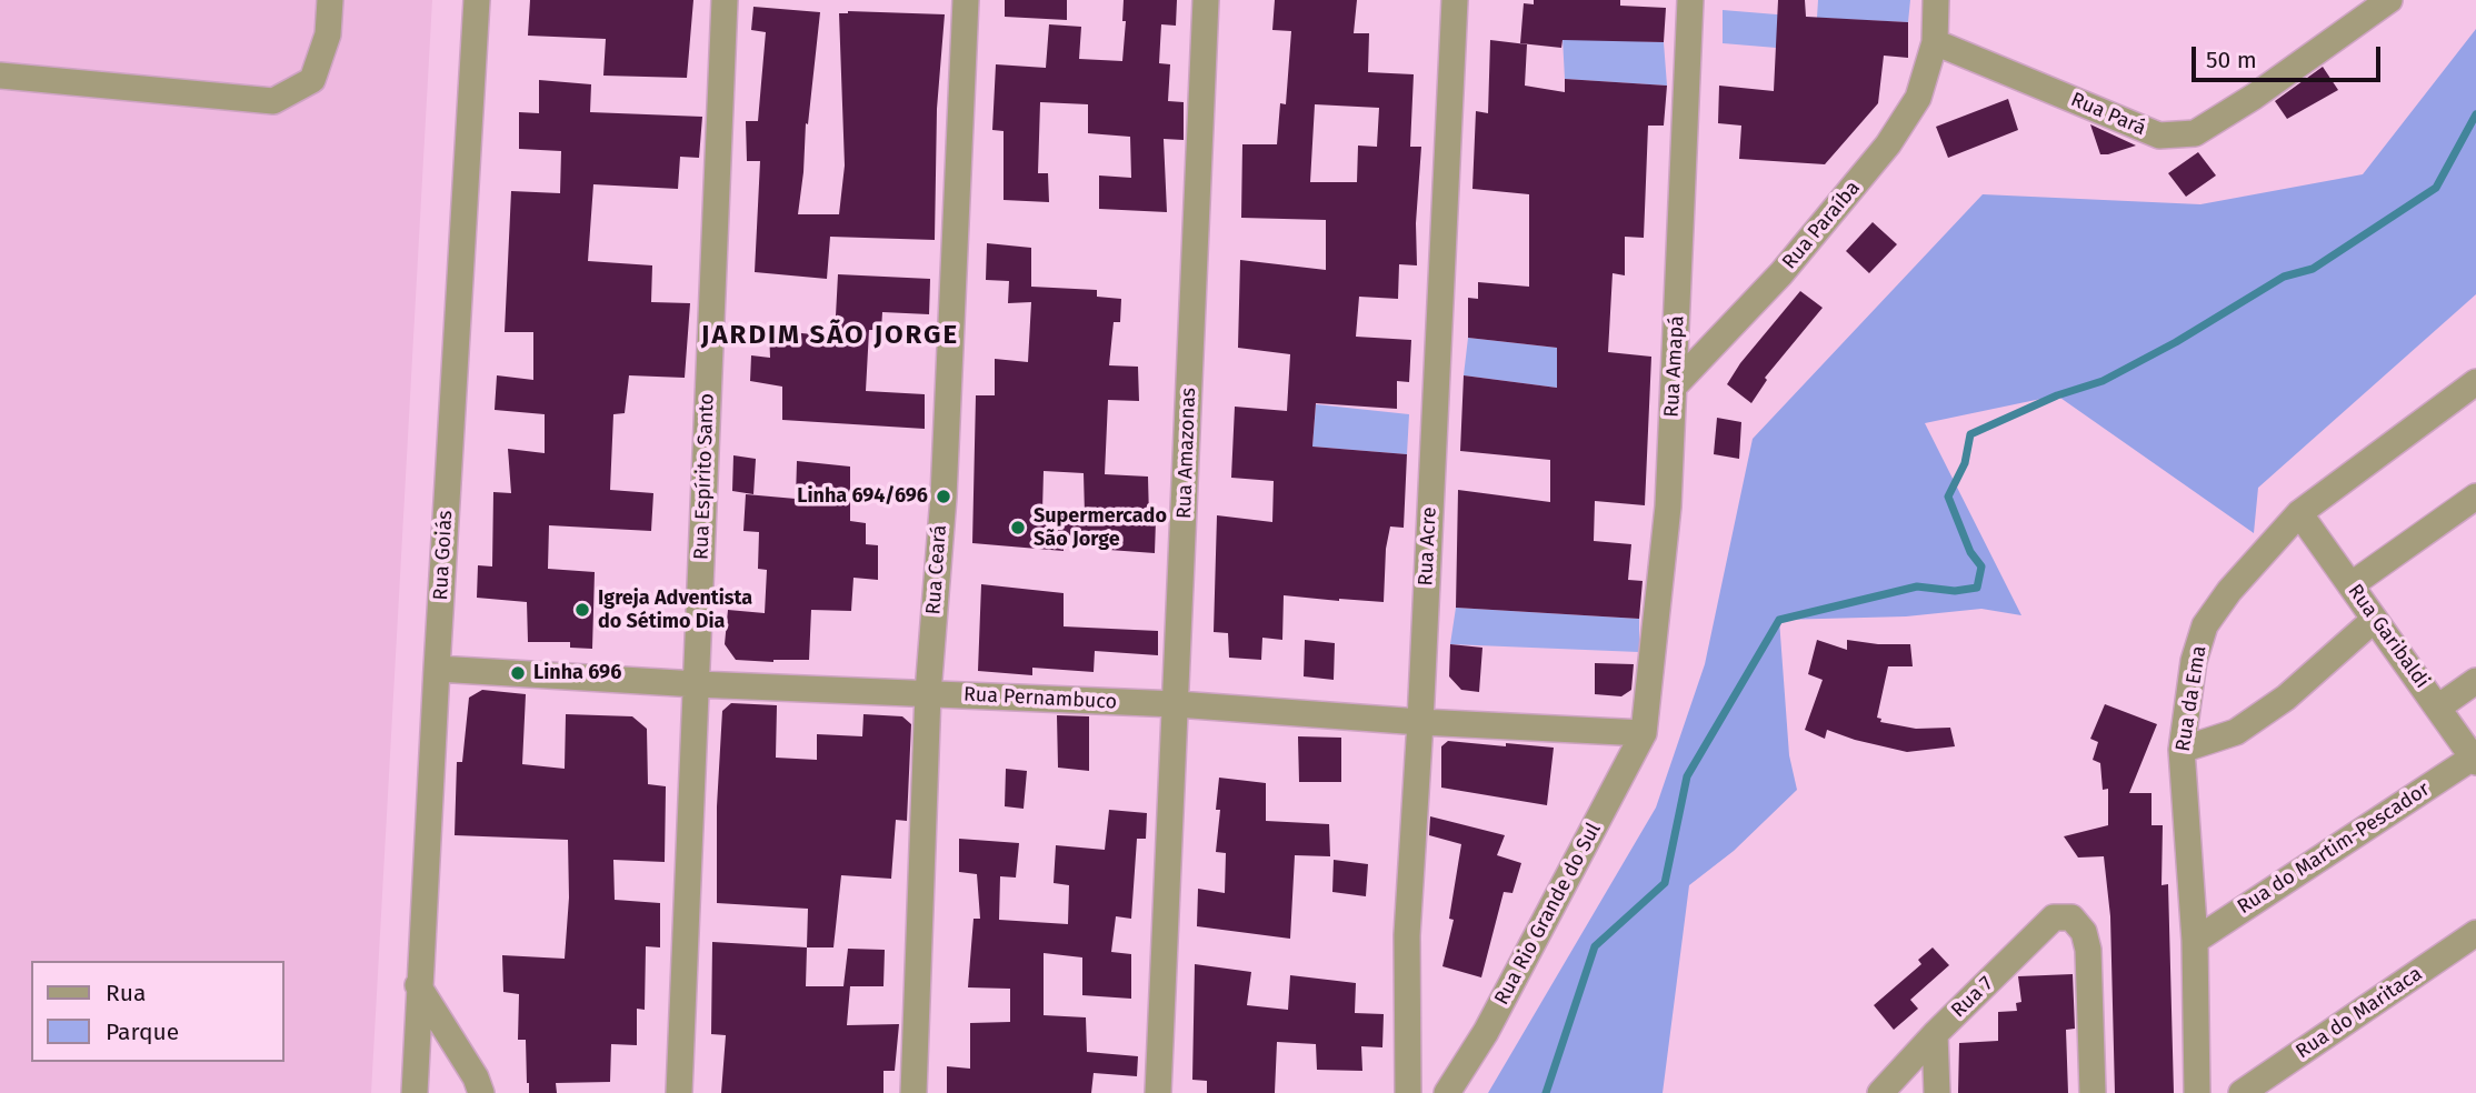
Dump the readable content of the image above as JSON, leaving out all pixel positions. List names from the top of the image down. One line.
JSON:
{"streets":{"street":["Rua Pará","Rua Paraíba","Rua Amapá","Rua Amazonas","Rua Espírito Santo","Rua Acre","Rua Goiás","Rua Ceará","Rua Garibaldi","Rua Pernambuco","Rua da Ema","Rua do Martim-Pescador","Rua Rio Grande do Sul","Rua 7","Rua do Maritaca"]},"crossings":[["Rua Pará","Rua Paraíba"],["Rua Paraíba","Rua Amapá"],["Rua Amapá","Rua Pernambuco"],["Rua Amapá","Rua Rio Grande do Sul"],["Rua Amazonas","Rua Pernambuco"],["Rua Espírito Santo","Rua Pernambuco"],["Rua Acre","Rua Pernambuco"],["Rua Goiás","Rua Pernambuco"],["Rua Ceará","Rua Pernambuco"],["Rua Garibaldi","Rua da Ema"],["Rua Garibaldi","Rua do Martim-Pescador"],["Rua Pernambuco","Rua Rio Grande do Sul"],["Rua da Ema","Rua do Martim-Pescador"]],"districts":["JARDIM SÃO JORGE"],"places":["Linha 694/696","Supermercado São Jorge","Igreja Adventista do Sétimo Dia","Linha 696"],"legend":["Rua","Parque"],"scale_bar":"50 m"}
